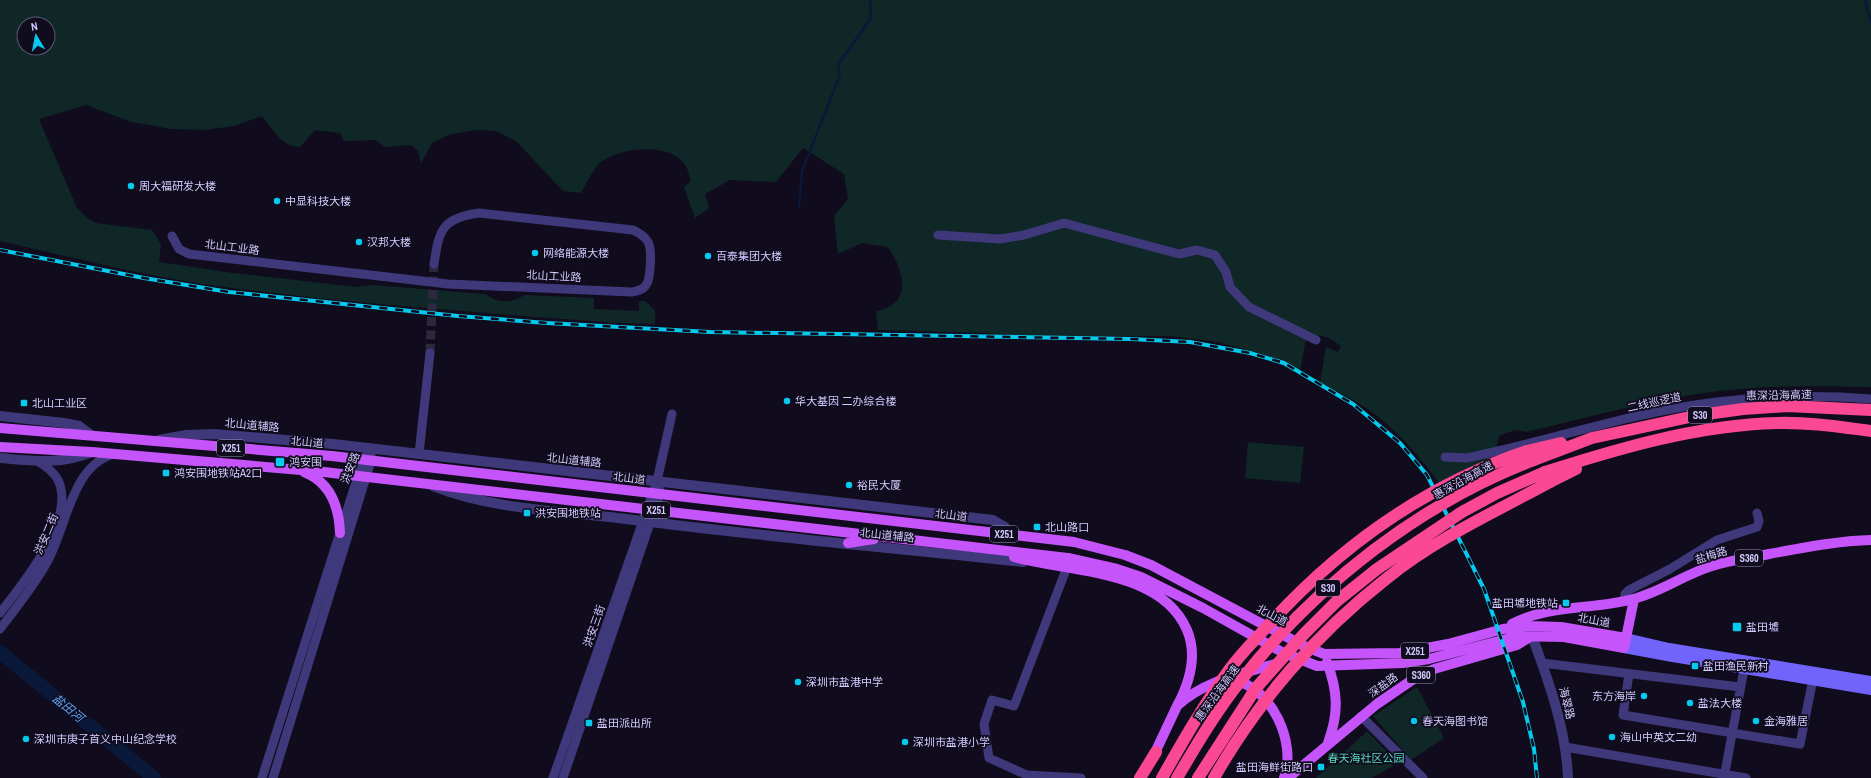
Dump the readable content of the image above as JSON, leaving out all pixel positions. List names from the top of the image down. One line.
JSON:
{"streets":{"highway":["惠深沿海高速","S30"],"main road":["北山道","X251","盐梅路","S360","深盐路"],"street":["北山工业路","二线巡逻道","北山道辅路","洪安路","洪安二街","洪安三街","海翠路"]},"crossings":[["北山道辅路","北山道"],["北山道辅路","洪安路"],["北山道辅路","洪安三街"],["北山道","洪安路"],["北山道","洪安二街"],["北山道","盐梅路"],["北山道","洪安三街"],["北山道","深盐路"],["北山道","海翠路"],["深盐路","海翠路"]],"water":["盐田河"],"parks":["春天海社区公园"],"places":{"other":["周大福研发大楼","中显科技大楼","汉邦大楼","网络能源大楼","百泰集团大楼","华大基因 二办综合楼","裕民大厦","深圳市盐港中学","东方海岸","盐法大楼","春天海图书馆","金海雅居","海山中英文二幼","深圳市庚子首义中山纪念学校","深圳市盐港小学"],"transit":["北山工业区","鸿安围","鸿安围地铁站A2口","洪安围地铁站","北山路口","盐田墟地铁站","盐田墟","盐田渔民新村","盐田派出所","盐田海鲜街路口"]},"north":"top"}
